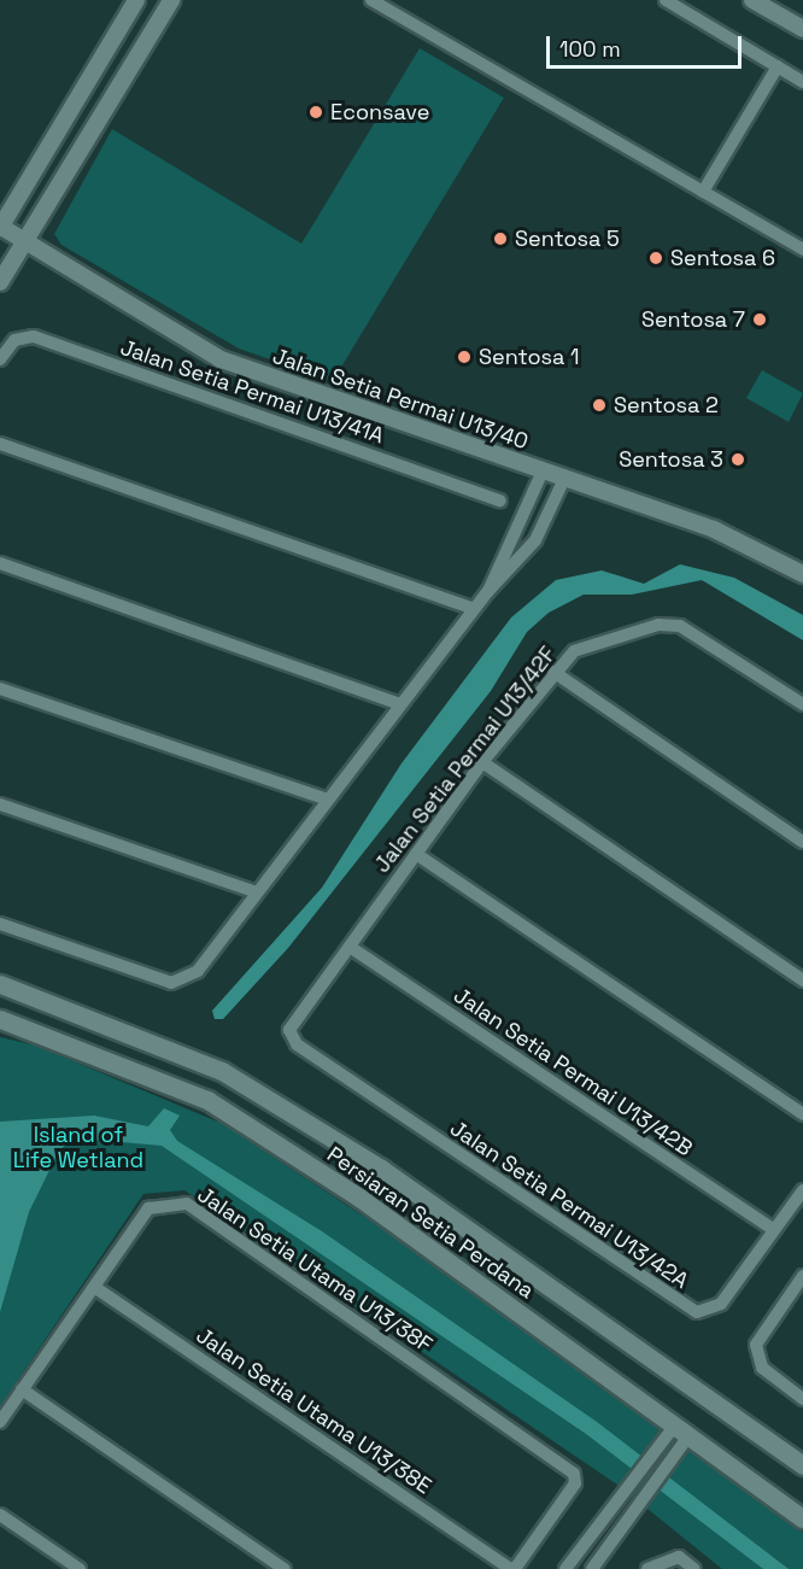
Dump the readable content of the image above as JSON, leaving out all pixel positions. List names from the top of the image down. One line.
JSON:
{"streets":{"main road":["Persiaran Setia Perdana"],"street":["Jalan Setia Permai U13/41A","Jalan Setia Permai U13/40","Jalan Setia Permai U13/42F","Jalan Setia Permai U13/42B","Jalan Setia Permai U13/42A","Jalan Setia Utama U13/38F","Jalan Setia Utama U13/38E"]},"crossings":[["Jalan Setia Permai U13/42F","Jalan Setia Permai U13/42B"],["Jalan Setia Permai U13/42F","Jalan Setia Permai U13/42A"],["Jalan Setia Permai U13/42B","Jalan Setia Permai U13/42A"],["Jalan Setia Utama U13/38F","Jalan Setia Utama U13/38E"]],"parks":["Island of Life Wetland"],"places":["Econsave","Sentosa 5","Sentosa 6","Sentosa 7","Sentosa 1","Sentosa 2","Sentosa 3"],"scale_bar":"100 m"}
